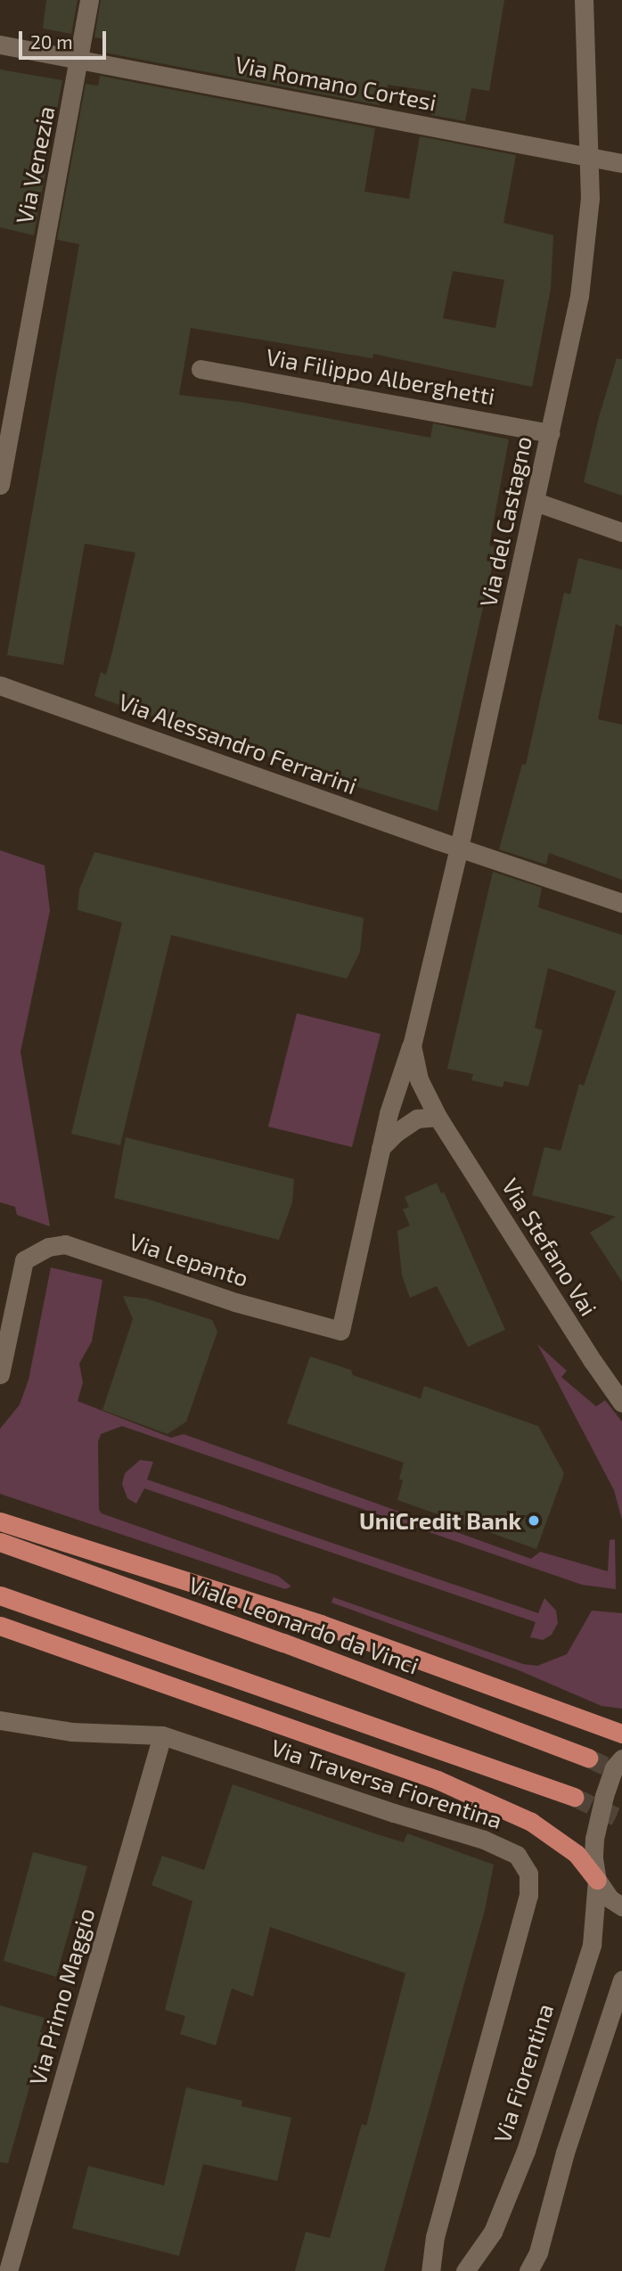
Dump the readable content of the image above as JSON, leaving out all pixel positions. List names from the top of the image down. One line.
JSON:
{"streets":{"highway":["Viale Leonardo da Vinci"],"street":["Via Romano Cortesi","Via Venezia","Via Filippo Alberghetti","Via del Castagno","Via Alessandro Ferrarini","Via Stefano Vai","Via Lepanto","Via Traversa Fiorentina","Via Primo Maggio","Via Fiorentina"]},"crossings":[["Via Romano Cortesi","Via Venezia"],["Via Romano Cortesi","Via del Castagno"],["Via Filippo Alberghetti","Via del Castagno"],["Via del Castagno","Via Alessandro Ferrarini"],["Via del Castagno","Via Stefano Vai"],["Via del Castagno","Via Lepanto"],["Via Traversa Fiorentina","Via Primo Maggio"]],"places":["UniCredit Bank"],"scale_bar":"20 m"}
